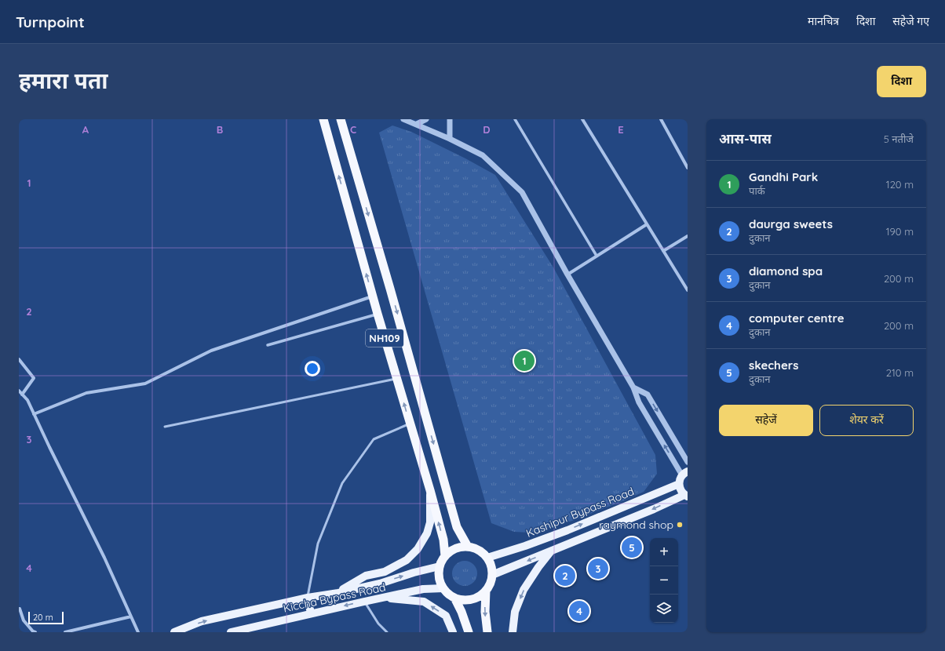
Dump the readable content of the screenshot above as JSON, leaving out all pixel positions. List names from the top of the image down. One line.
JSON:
{"streets":{"highway":["NH109"],"main road":["Kashipur Bypass Road","Kiccha Bypass Road"]},"crossings":[["NH109","Kashipur Bypass Road"],["NH109","Kiccha Bypass Road"],["Kashipur Bypass Road","Kiccha Bypass Road"]],"places":["raymond shop"],"scale_bar":"20 m","page":{"header":"Turnpoint","nav":["मानचित्र","दिशा","सहेजे गए"],"buttons":["दिशा",["सहेजें","शेयर करें"]],"title":"हमारा पता","heading":["आस-पास","5 नतीजे"],"list":[{"mark":"1","name":"Gandhi Park","note":"पार्क","value":"120 m"},{"mark":"2","name":"daurga sweets","note":"दुकान","value":"190 m"},{"mark":"3","name":"diamond spa","note":"दुकान","value":"200 m"},{"mark":"4","name":"computer centre","note":"दुकान","value":"200 m"},{"mark":"5","name":"skechers","note":"दुकान","value":"210 m"}],"pins":["1","5","3","2","4"],"map_buttons":["+","−"],"scale":"20 m"},"grid":{"columns":["A","B","C","D","E"],"rows":["1","2","3","4"]}}
